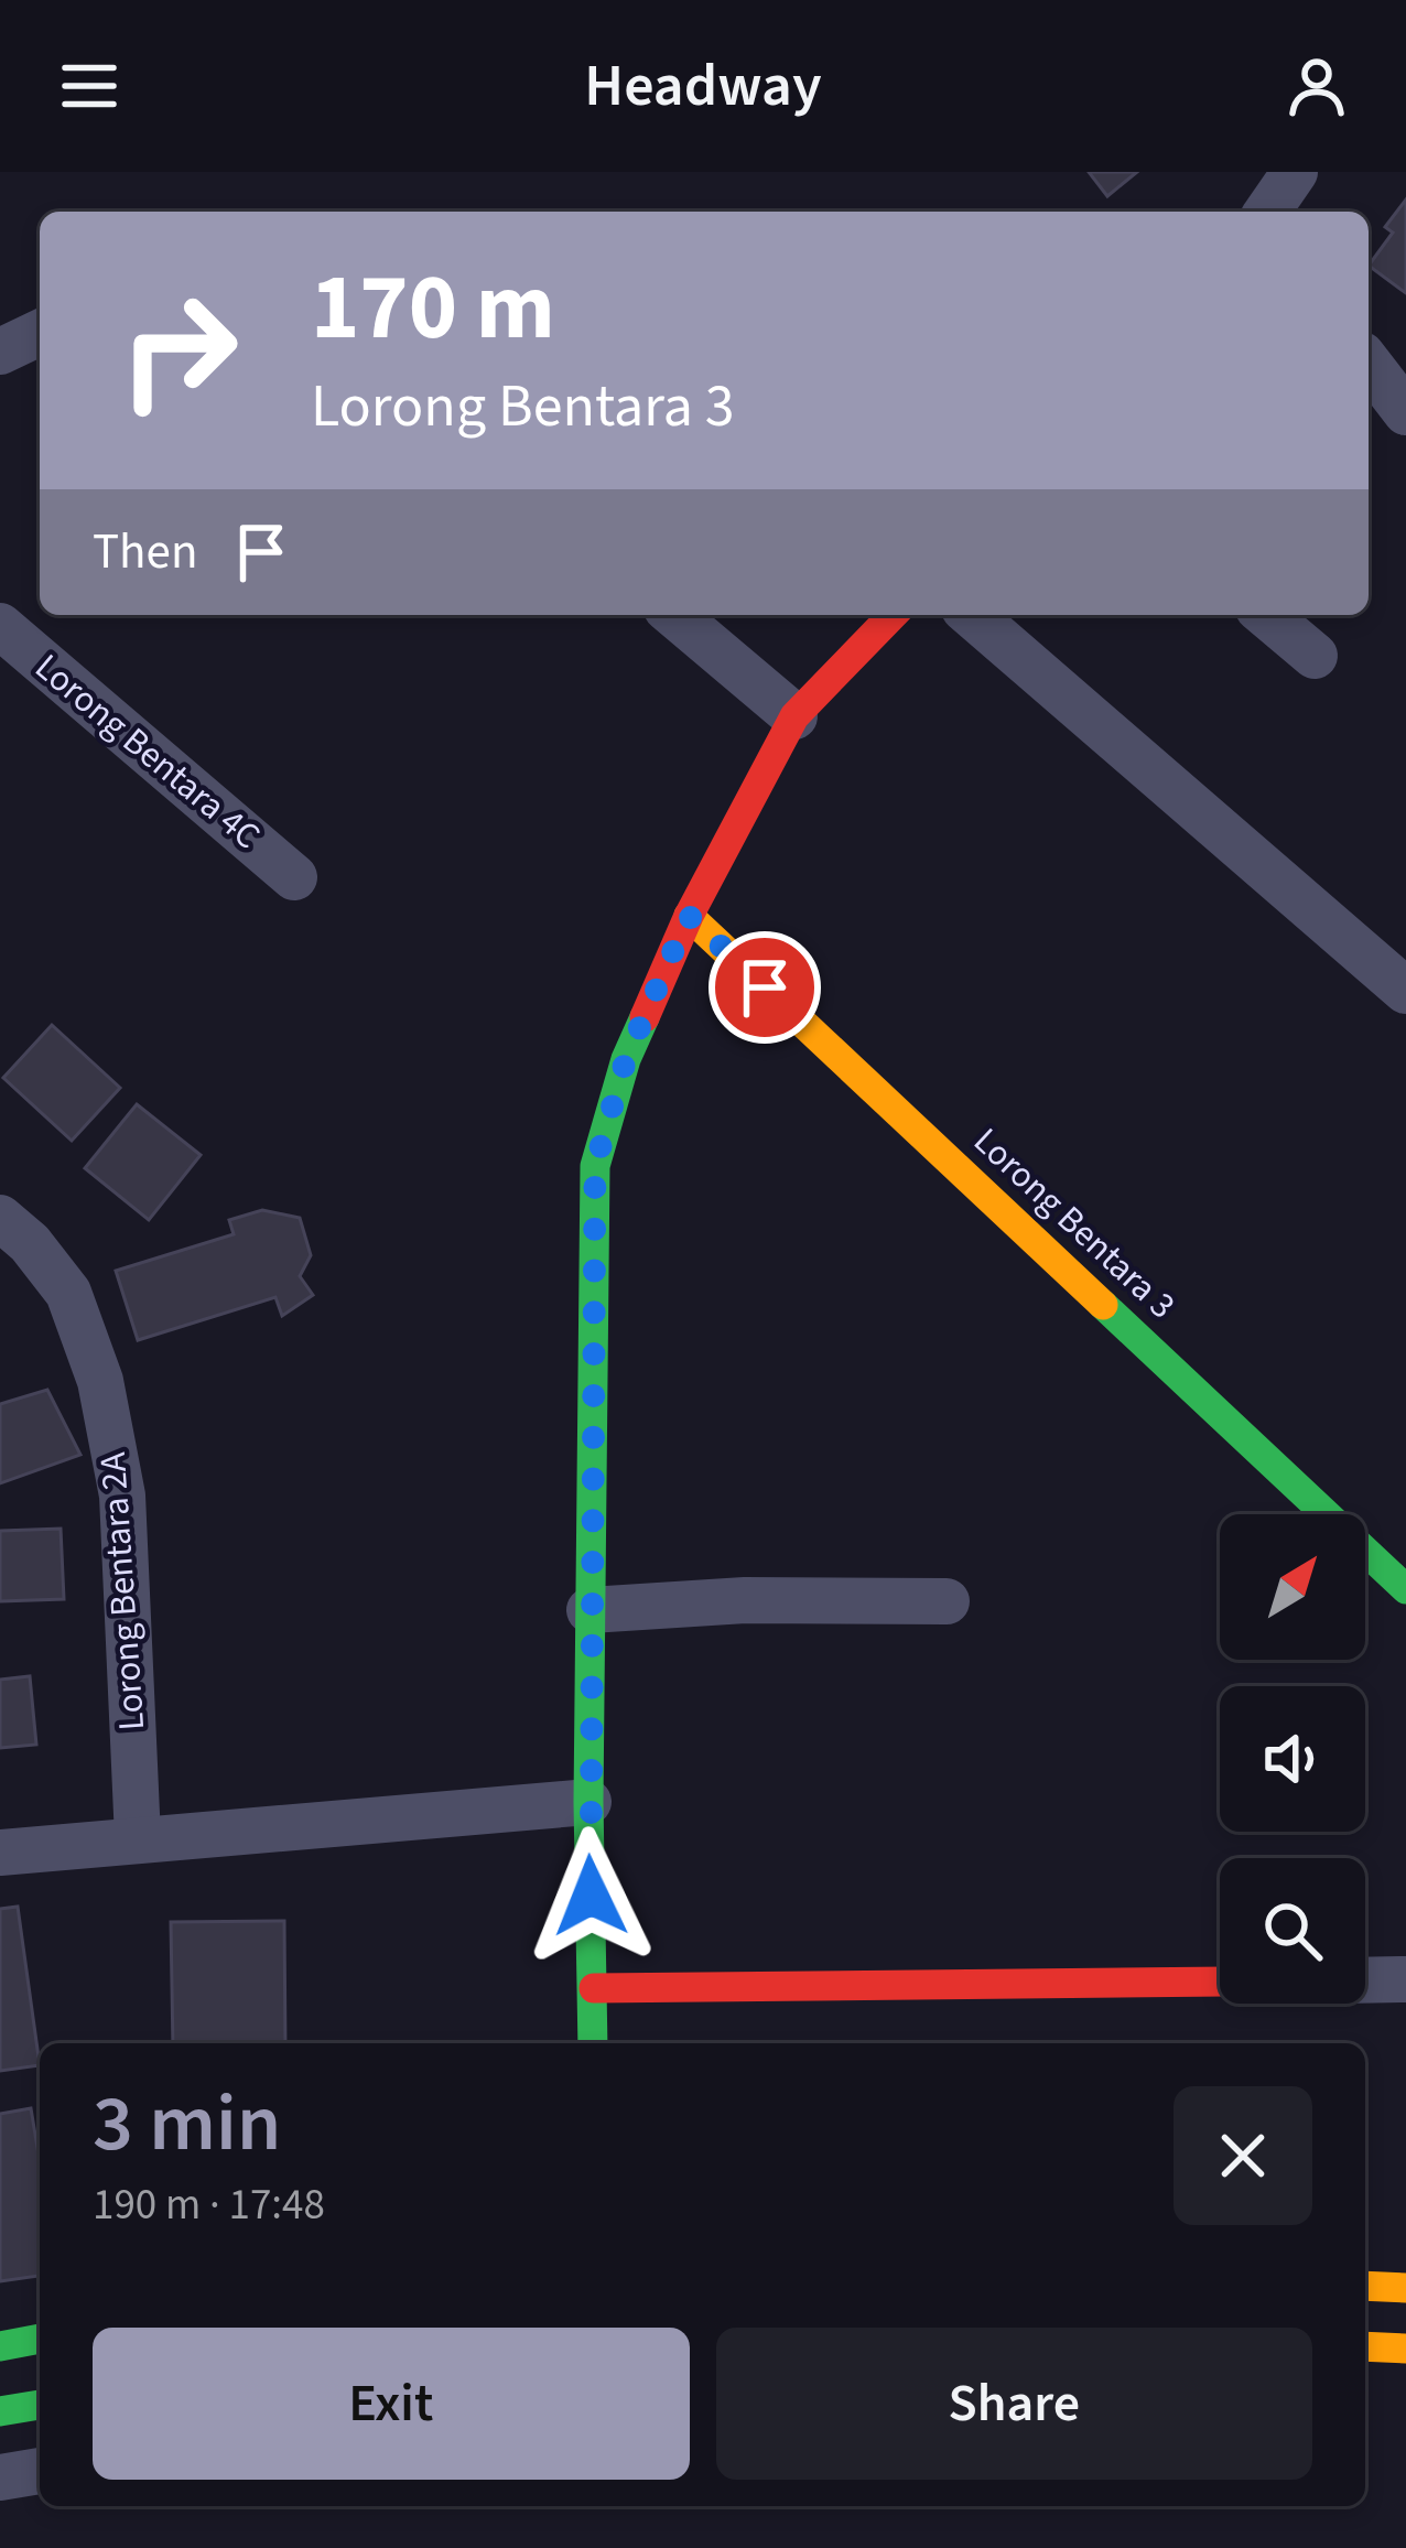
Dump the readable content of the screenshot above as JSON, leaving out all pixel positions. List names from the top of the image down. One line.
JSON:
{"streets":{"street":["Lorong Bentara 4C","Lorong Bentara 3","Lorong Bentara 2A"]},"north":"top right","page":{"header":"Headway","turn":["170 m","Lorong Bentara 3"],"then":"Then","heading":["3 min","190 m · 17:48"],"buttons":["Exit","Share"]}}
